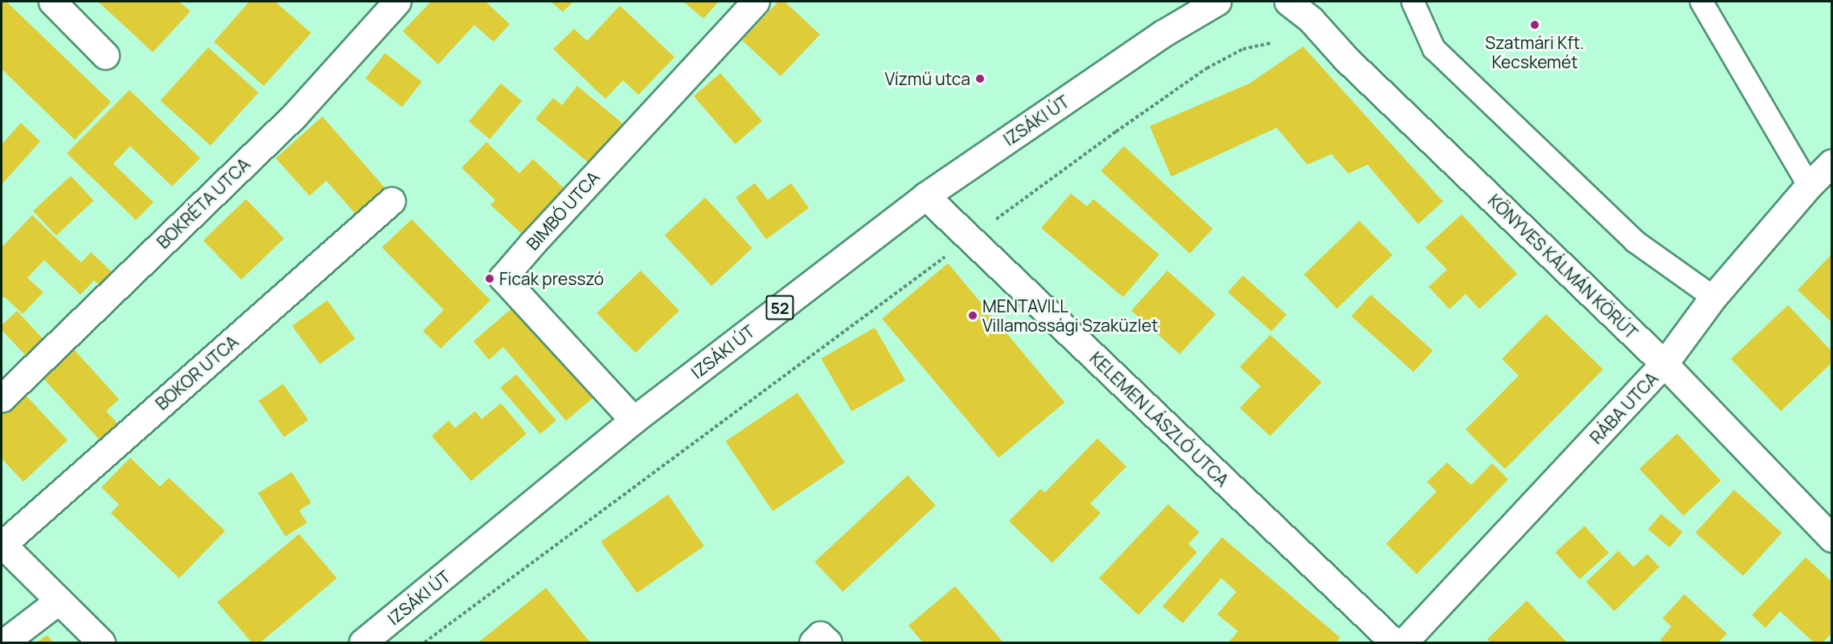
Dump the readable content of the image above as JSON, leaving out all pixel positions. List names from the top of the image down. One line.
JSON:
{"streets":{"street":["IZSÁKI ÚT","BOKRÉTA UTCA","BIMBÓ UTCA","KÖNYVES KÁLMÁN KÖRÚT","52","BOKOR UTCA","RÁBA UTCA","KELEMEN LÁSZLÓ UTCA"]},"crossings":[["IZSÁKI ÚT","BIMBÓ UTCA"],["IZSÁKI ÚT","KELEMEN LÁSZLÓ UTCA"],["KÖNYVES KÁLMÁN KÖRÚT","RÁBA UTCA"]],"places":["Szatmári Kft. Kecskemét","Vízmű utca","Ficak presszó","MENTAVILL Villamossági Szaküzlet"]}
